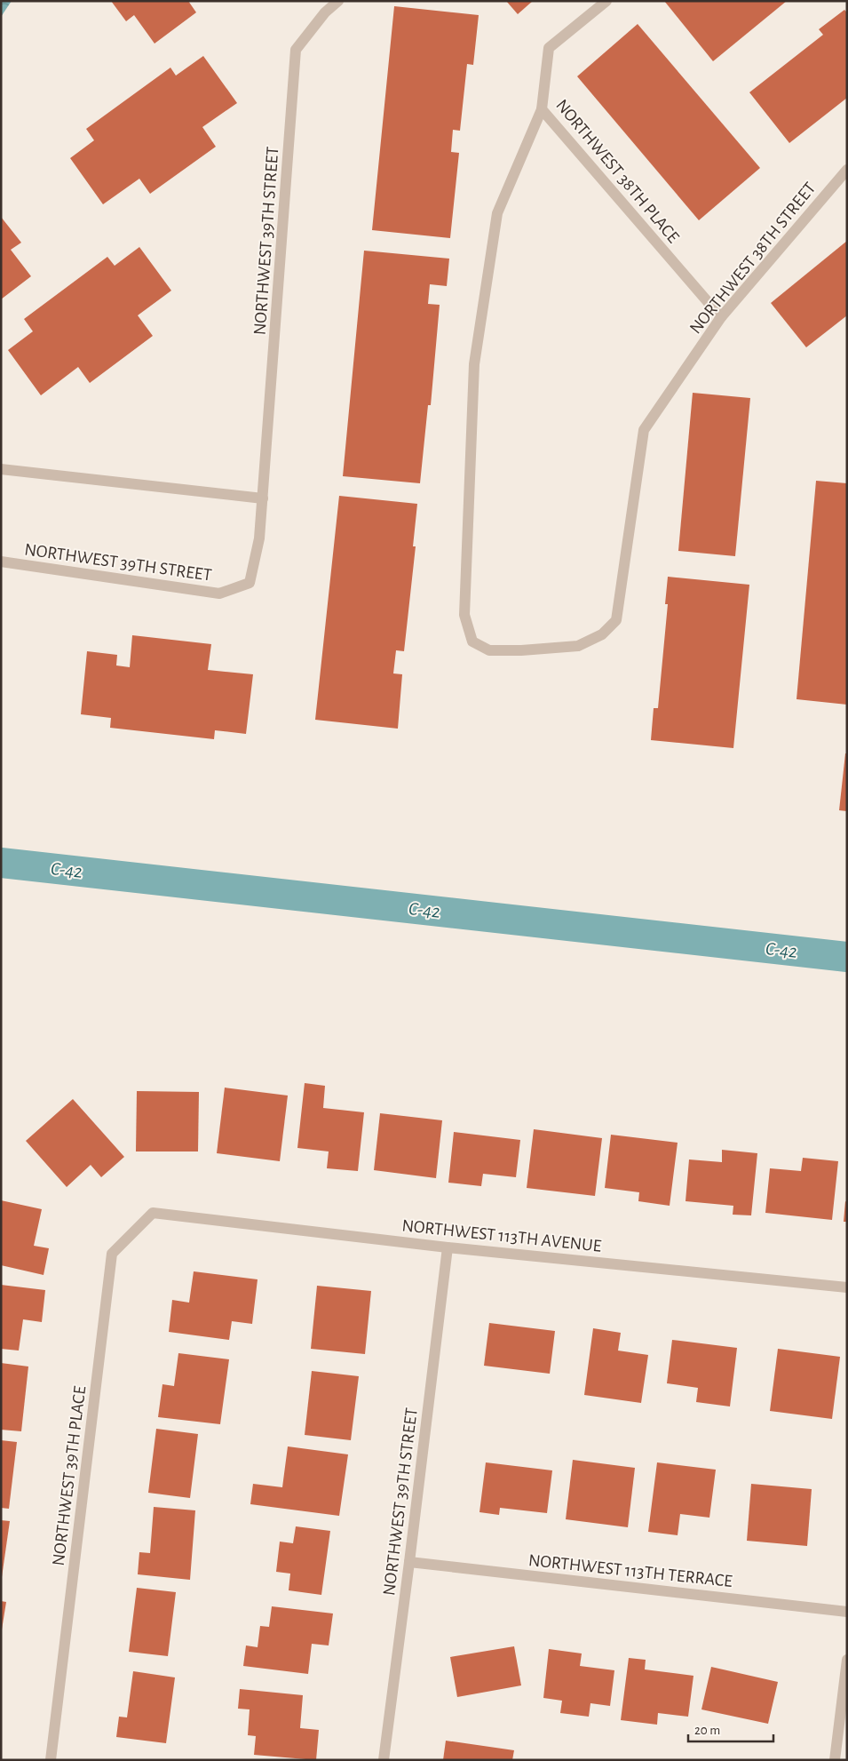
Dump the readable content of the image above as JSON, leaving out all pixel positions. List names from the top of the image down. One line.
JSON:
{"streets":{"street":["NORTHWEST 38TH PLACE","NORTHWEST 39TH STREET","NORTHWEST 38TH STREET","NORTHWEST 113TH AVENUE","NORTHWEST 39TH PLACE","NORTHWEST 113TH TERRACE"]},"crossings":[["NORTHWEST 38TH PLACE","NORTHWEST 38TH STREET"],["NORTHWEST 39TH STREET","NORTHWEST 113TH AVENUE"],["NORTHWEST 39TH STREET","NORTHWEST 113TH TERRACE"],["NORTHWEST 113TH AVENUE","NORTHWEST 39TH PLACE"]],"water":["C-42"],"scale_bar":"20 m"}
